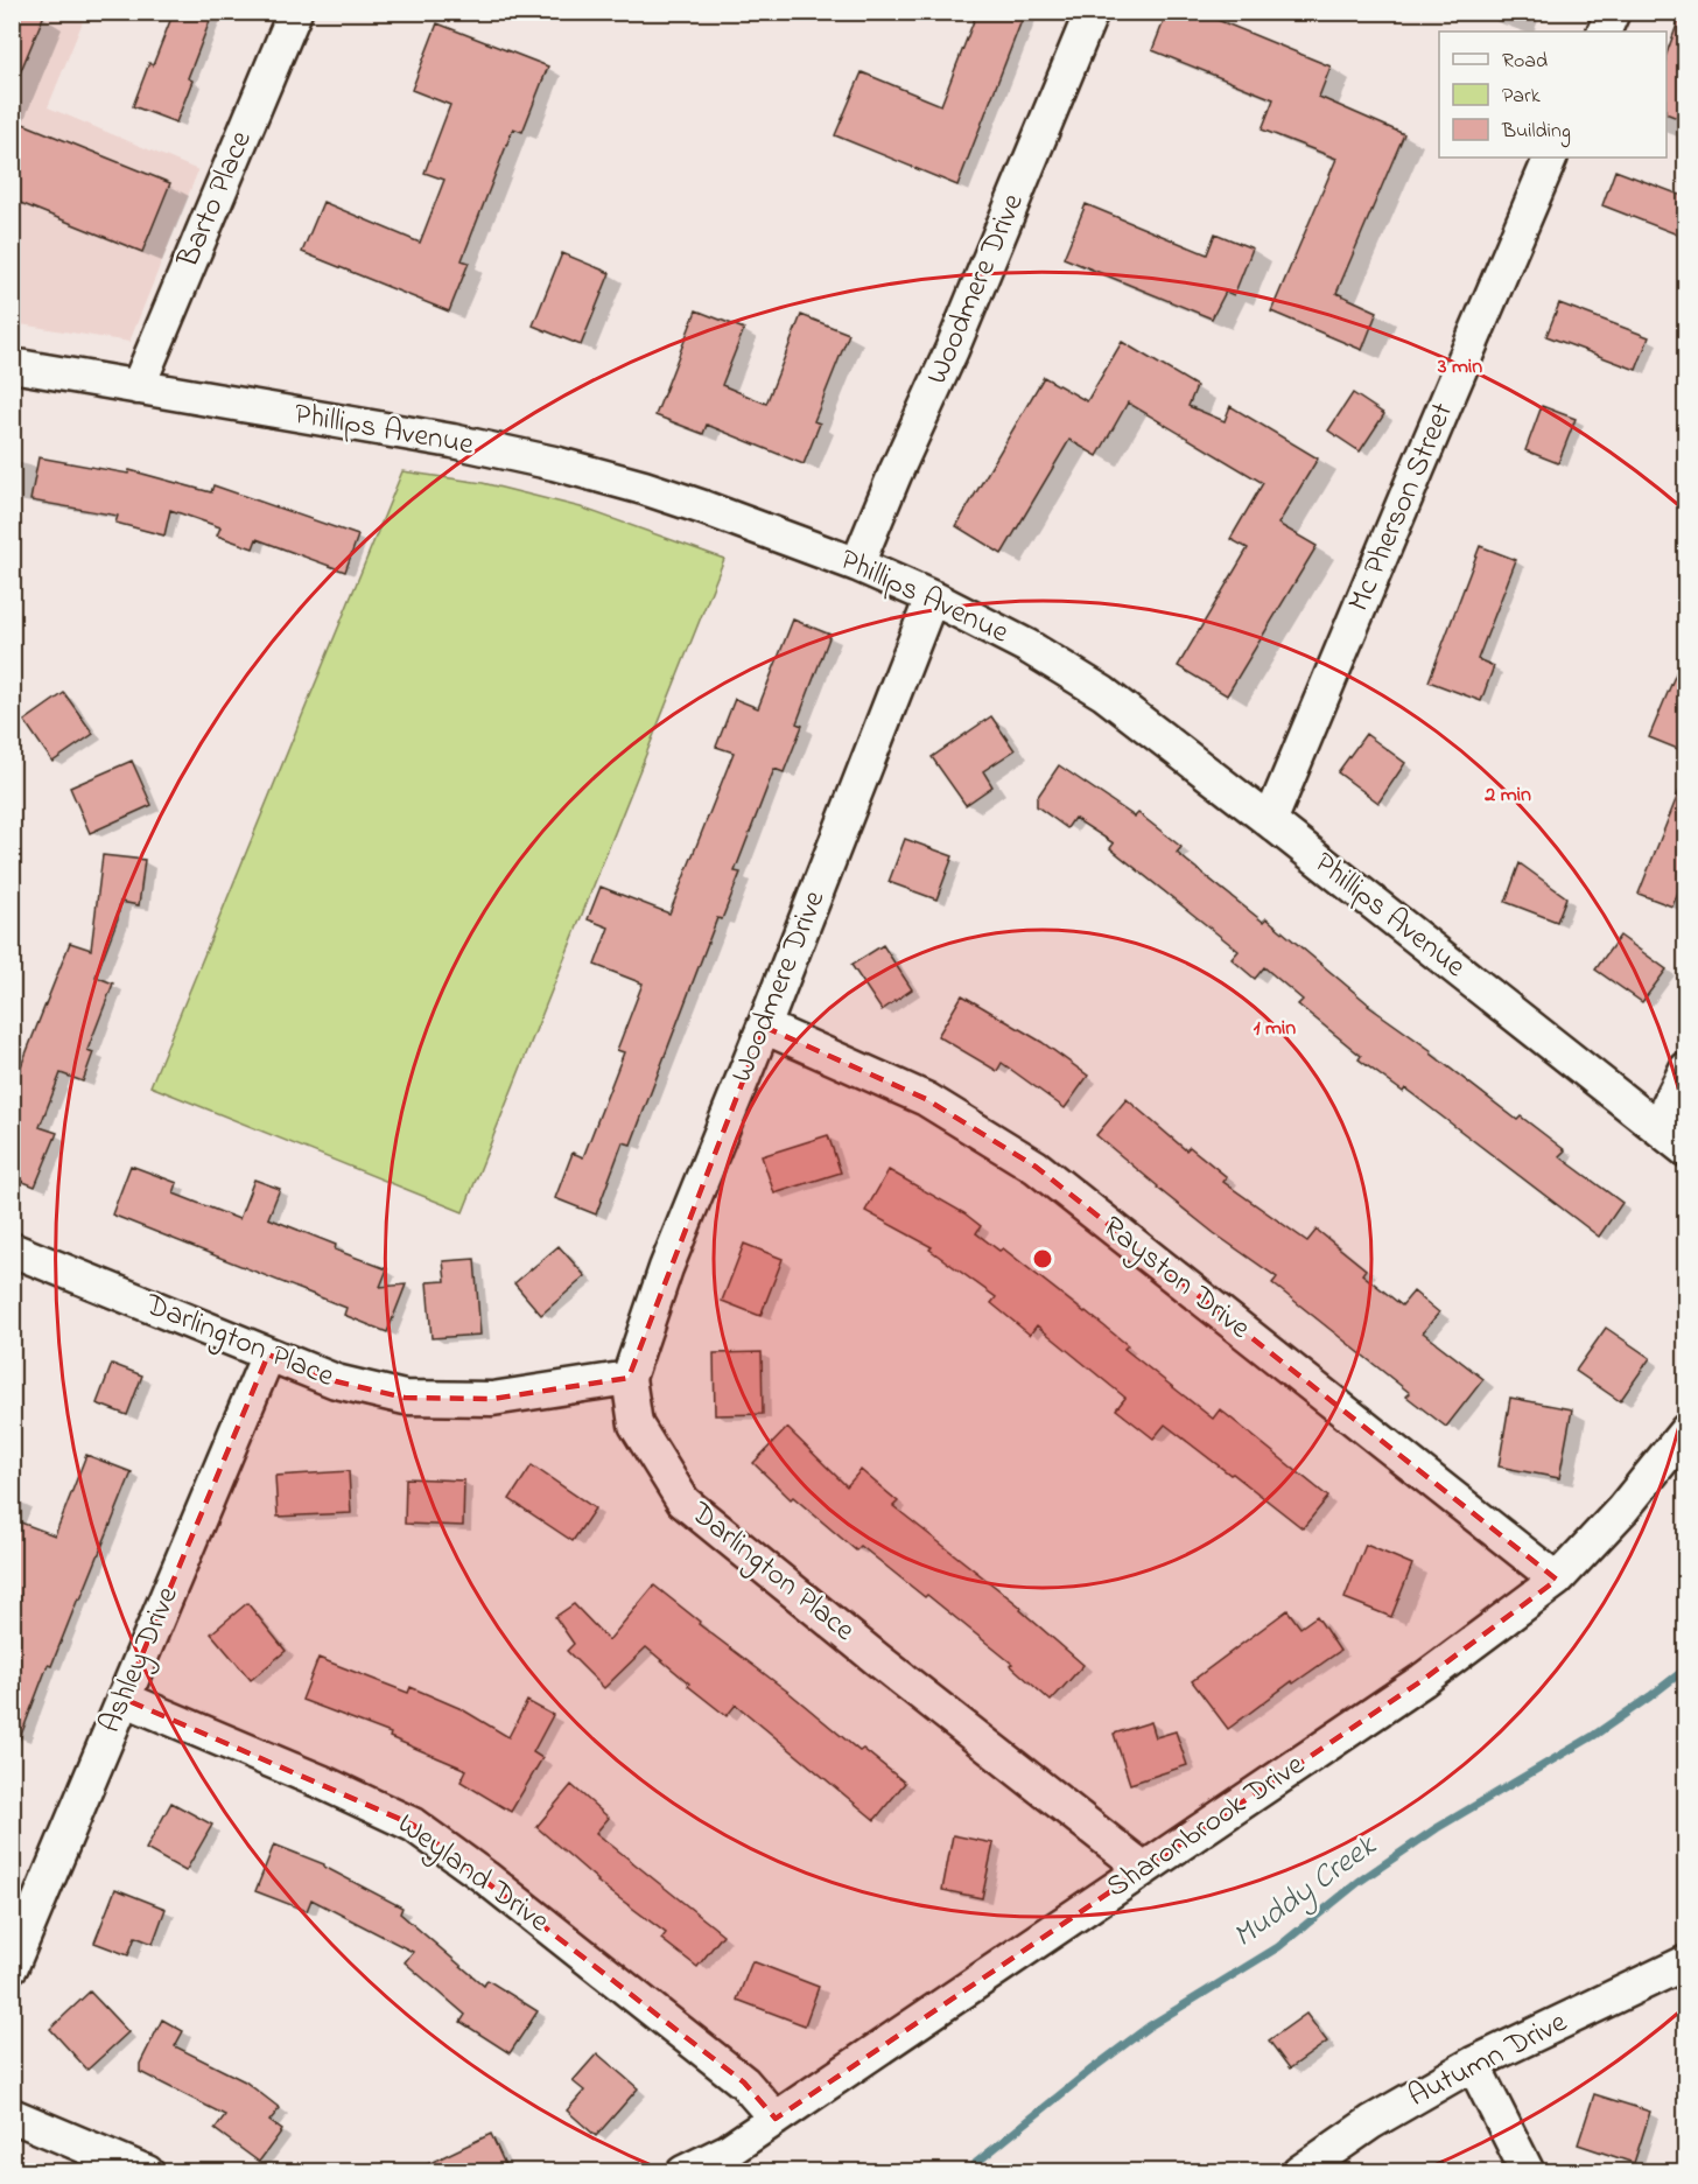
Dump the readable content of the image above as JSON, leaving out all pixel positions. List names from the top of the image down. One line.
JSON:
{"streets":{"street":["Barto Place","Woodmere Drive","Phillips Avenue","Mc Pherson Street","Rayston Drive","Darlington Place","Ashley Drive","Sharonbrook Drive","Weyland Drive","Autumn Drive"]},"crossings":[["Barto Place","Phillips Avenue"],["Woodmere Drive","Phillips Avenue"],["Woodmere Drive","Rayston Drive"],["Woodmere Drive","Darlington Place"],["Phillips Avenue","Mc Pherson Street"],["Rayston Drive","Sharonbrook Drive"],["Darlington Place","Ashley Drive"],["Darlington Place","Sharonbrook Drive"],["Ashley Drive","Weyland Drive"],["Sharonbrook Drive","Weyland Drive"]],"water":["Muddy Creek"],"legend":["Road","Park","Building"],"rings":["3 min","2 min","1 min"]}
